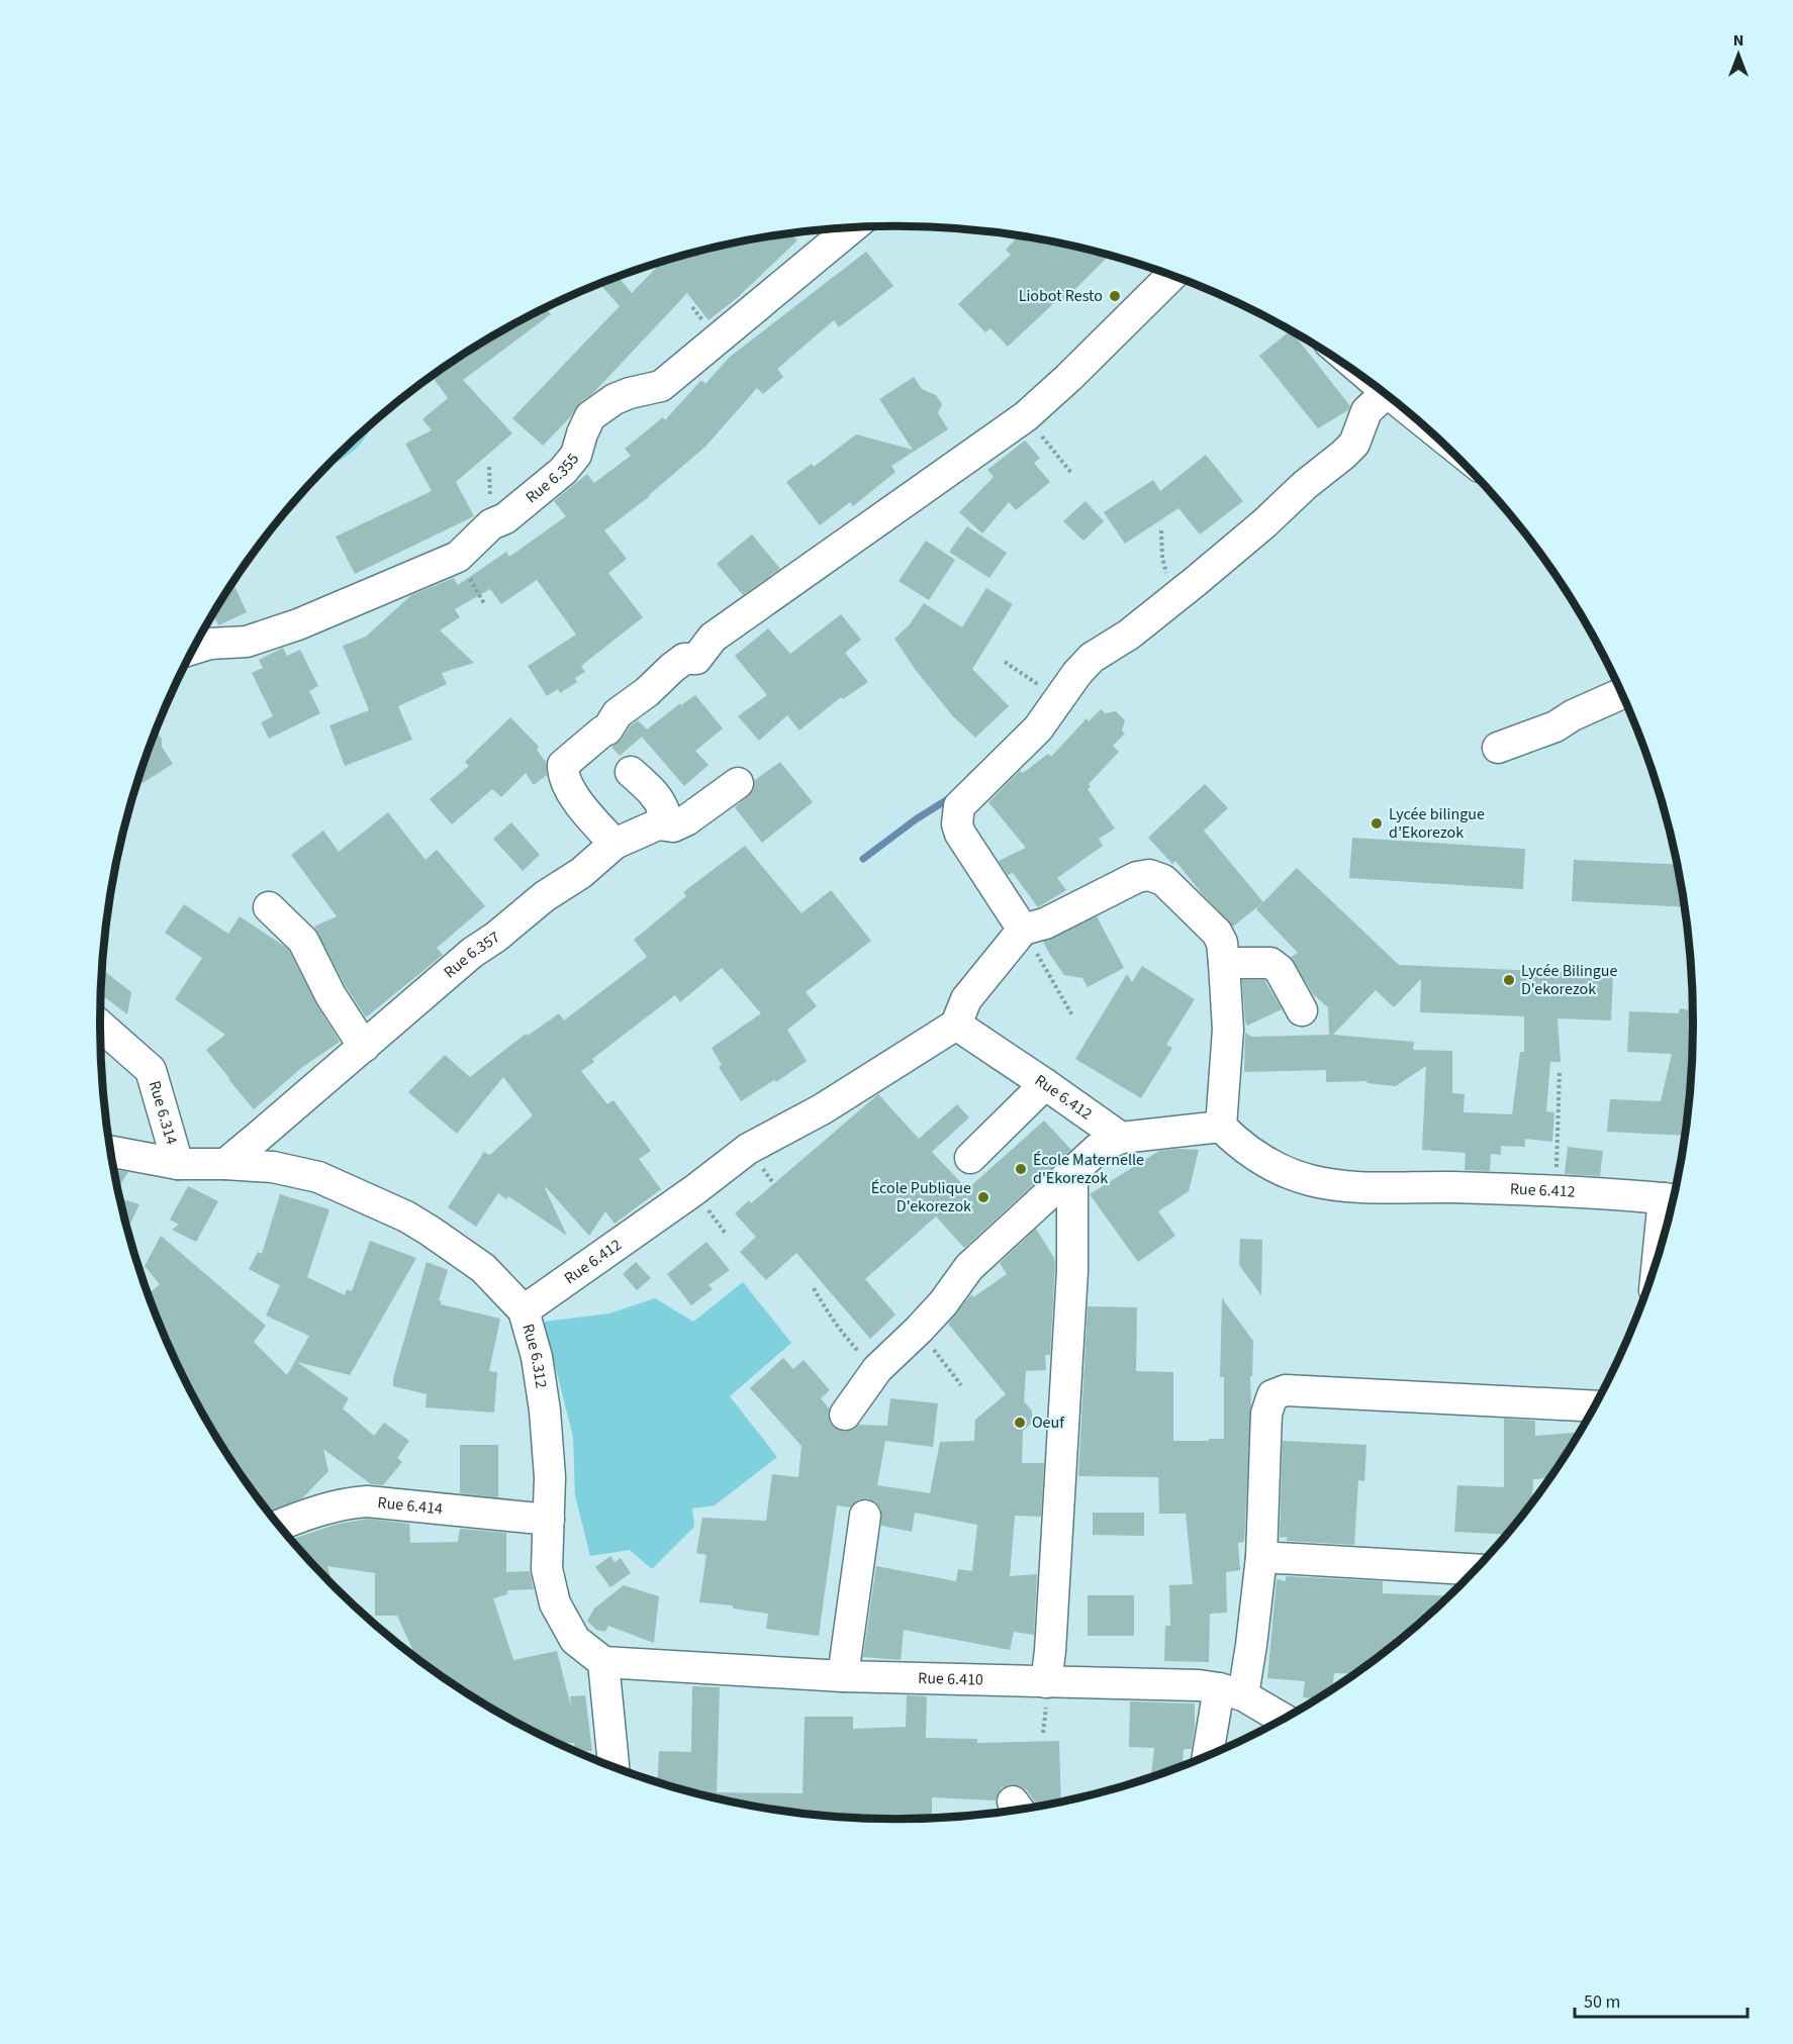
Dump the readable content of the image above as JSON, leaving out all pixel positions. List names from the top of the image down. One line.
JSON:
{"streets":{"street":["Rue 6.355","Rue 6.357","Rue 6.412","Rue 6.314","Rue 6.312","Rue 6.414","Rue 6.410"]},"crossings":[["Rue 6.357","Rue 6.312"],["Rue 6.412","Rue 6.312"],["Rue 6.314","Rue 6.312"],["Rue 6.312","Rue 6.414"],["Rue 6.312","Rue 6.410"]],"places":["Liobot Resto","Lycée bilingue d’Ekorezok","Lycée Bilingue D'ekorezok","École Maternelle d'Ekorezok","École Publique D'ekorezok","Oeuf"],"scale_bar":"50 m","north":"top"}
